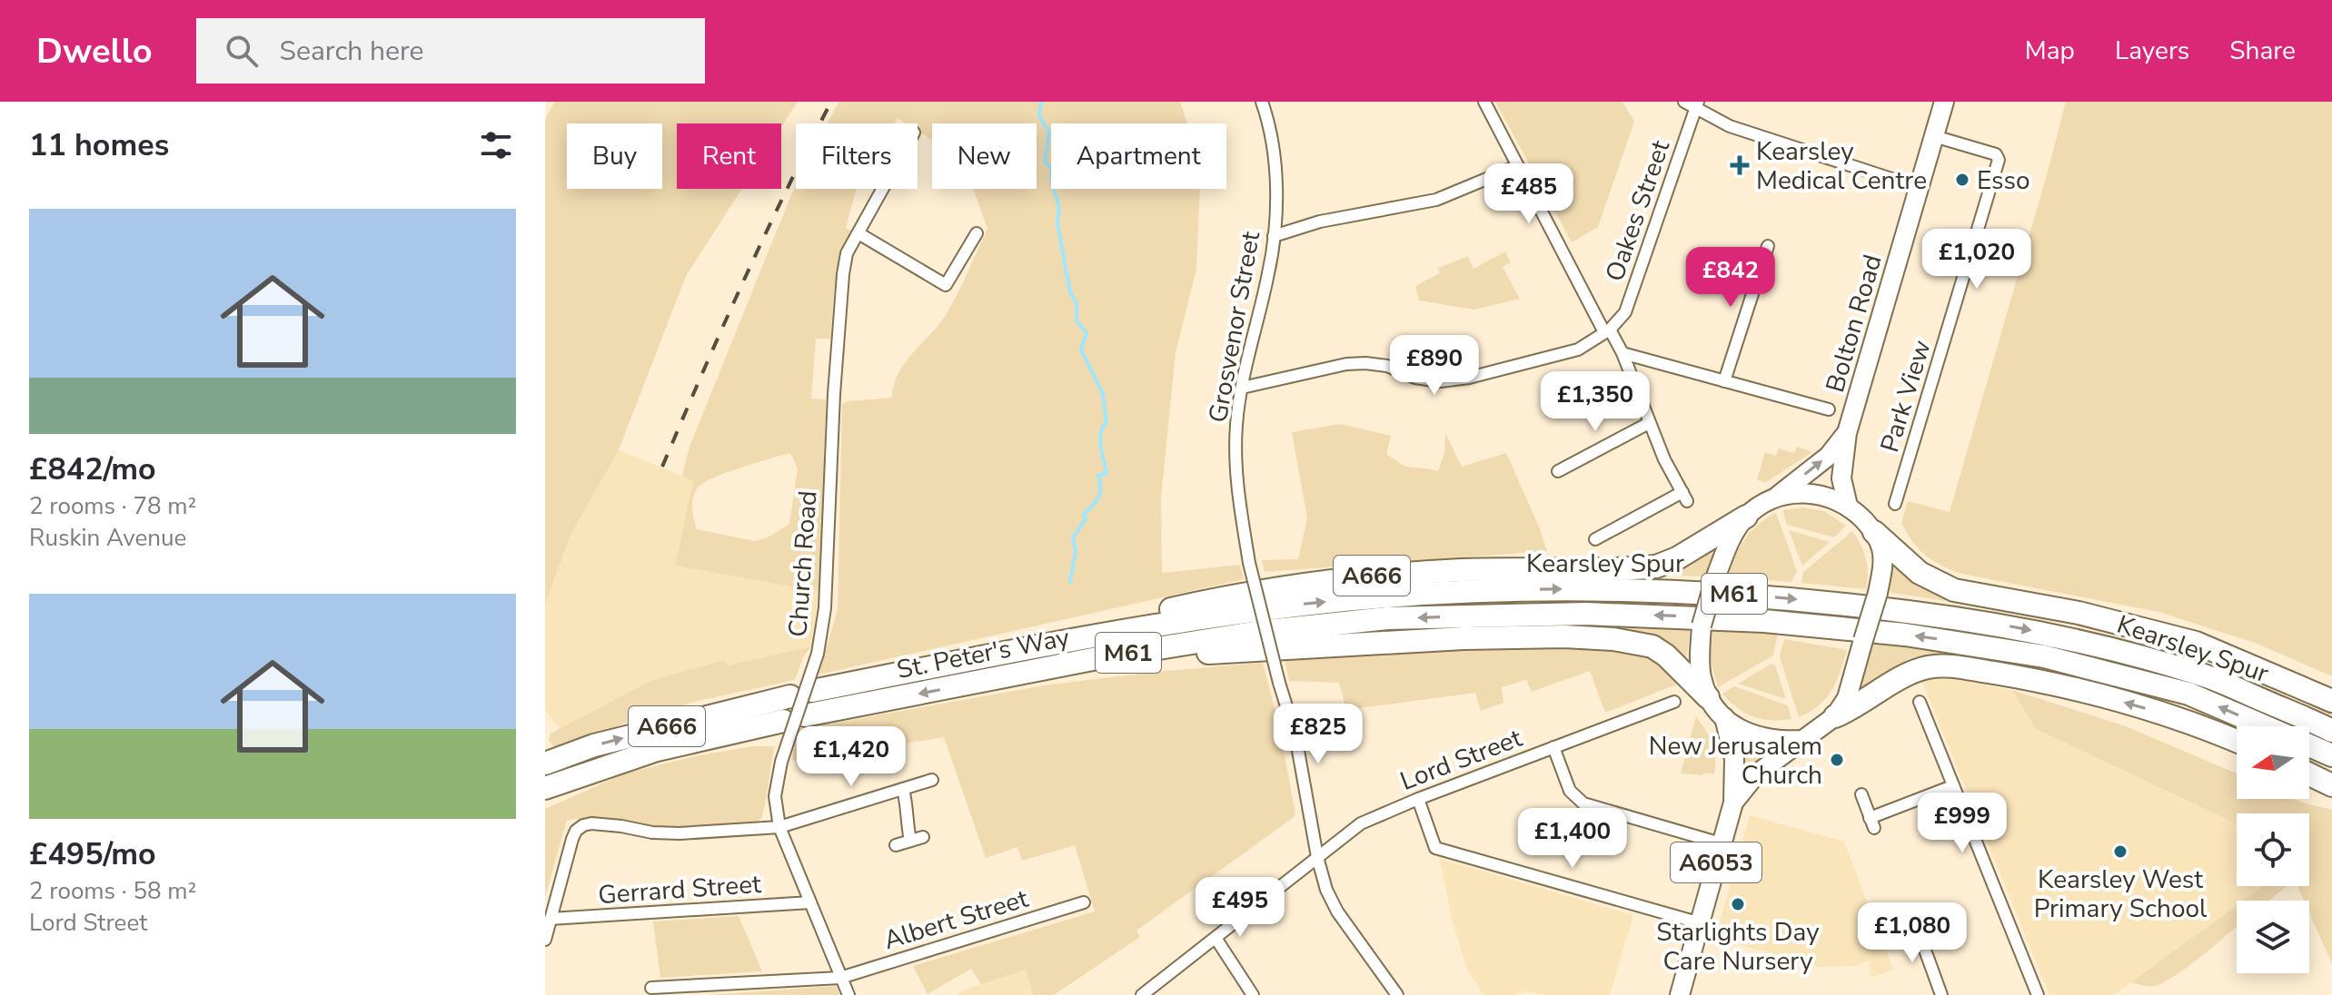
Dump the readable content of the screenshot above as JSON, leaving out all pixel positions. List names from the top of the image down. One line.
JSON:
{"streets":{"highway":["Kearsley Spur","A666","M61","St. Peter's Way"],"main road":["Bolton Road","A6053"],"street":["Oakes Street","Grosvenor Street","Park View","Church Road","Lord Street","Gerrard Street","Albert Street"]},"crossings":[["Bolton Road","Park View"],["Bolton Road","A666"],["Bolton Road","A6053"],["Grosvenor Street","Lord Street"],["Kearsley Spur","A666"],["Kearsley Spur","St. Peter's Way"],["Church Road","Gerrard Street"],["Church Road","Albert Street"],["A666","St. Peter's Way"],["A666","A6053"]],"places":{"health":["Kearsley Medical Centre"],"other":["Esso","New Jerusalem Church","Kearsley West Primary School","Starlights Day Care Nursery"]},"north":"left","page":{"header":"Dwello","search":"Search here","nav":["Map","Layers","Share"],"heading":"11 homes","chip":["Buy","Rent","Filters","New","Apartment"],"price":["£485","£1,020","£842","£890","£1,350","£825","£1,420","£999","£1,400","£495","£1,080"],"list":[{"name":"£842/mo","note":"2 rooms · 78 m² · Ruskin Avenue"},{"name":"£495/mo","note":"2 rooms · 58 m² · Lord Street"}]}}
